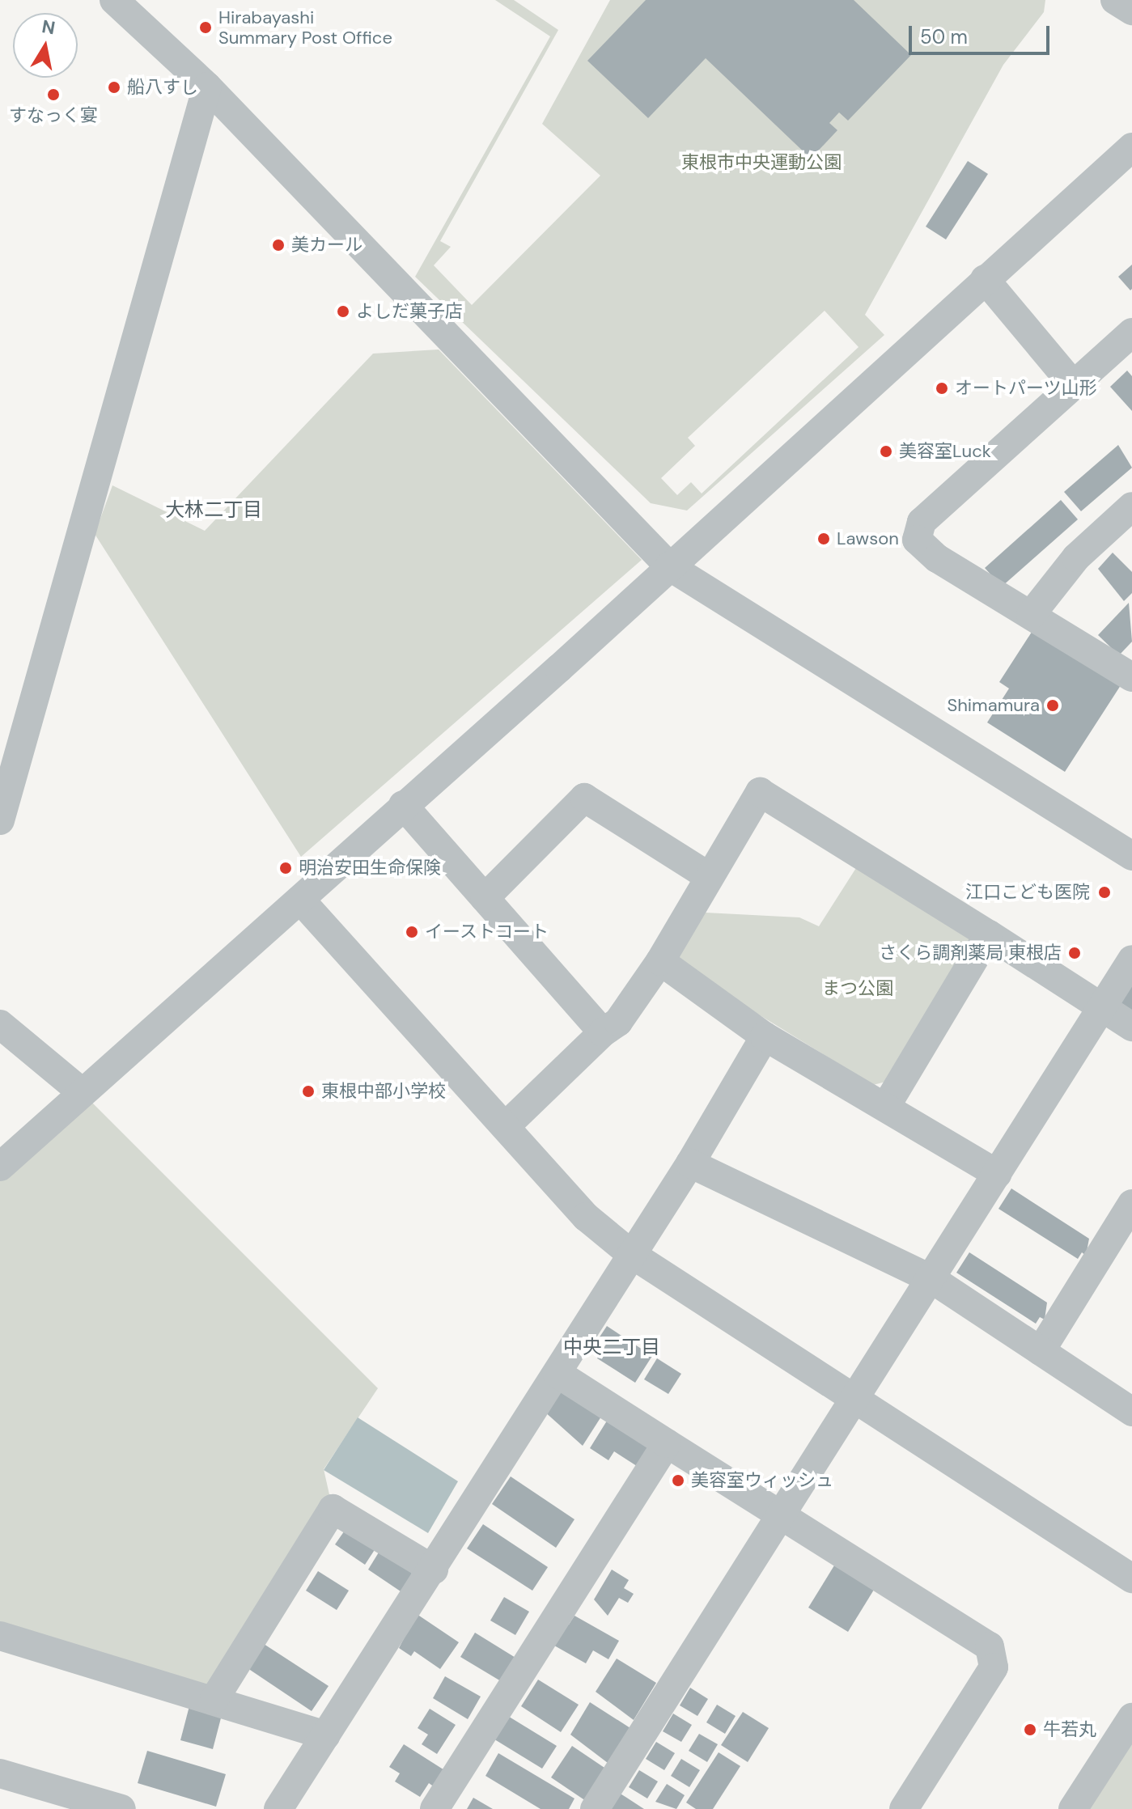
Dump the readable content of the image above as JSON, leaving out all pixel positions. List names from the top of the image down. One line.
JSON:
{"districts":["大林二丁目","中央二丁目"],"parks":["東根市中央運動公園","まつ公園"],"places":["Hirabayashi Summary Post Office","船八すし","すなっく宴","美カール","よしだ菓子店","オートパーツ山形","美容室Luck","Lawson","Shimamura","明治安田生命保険","江口こども医院","イーストコート","さくら調剤薬局 東根店","東根中部小学校","美容室ウィッシュ","牛若丸"],"scale_bar":"50 m","north":"top"}
